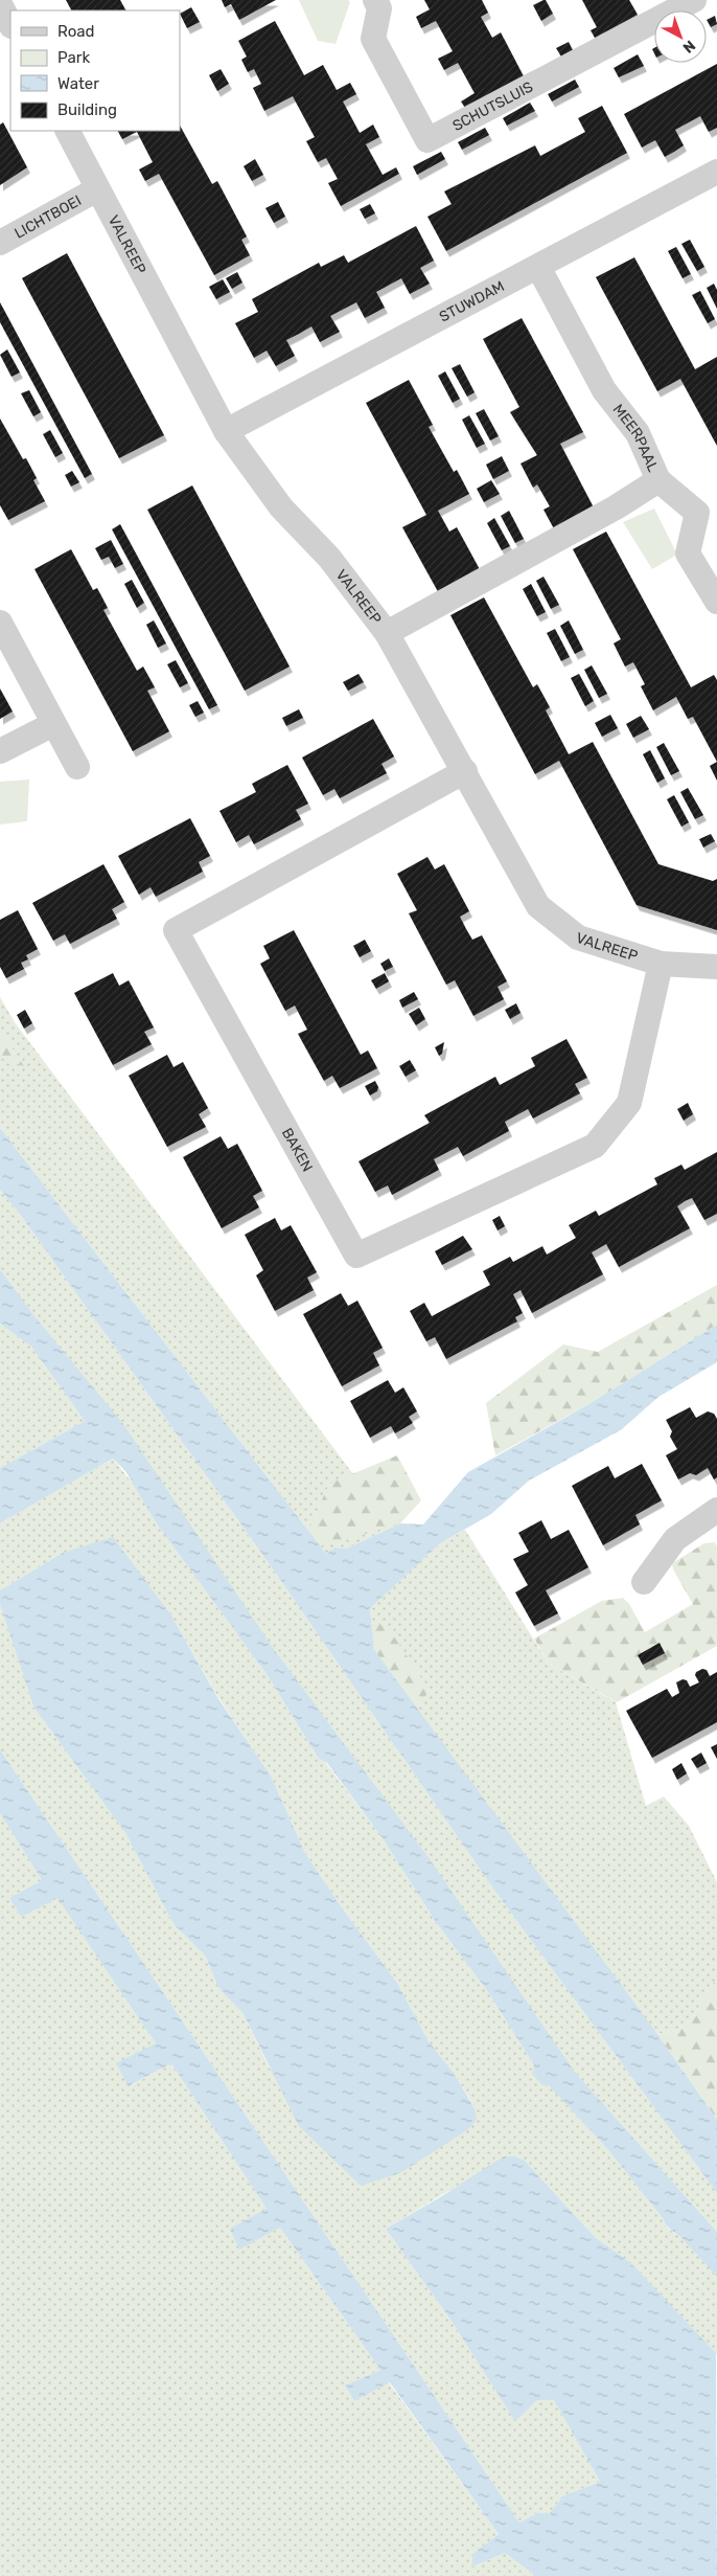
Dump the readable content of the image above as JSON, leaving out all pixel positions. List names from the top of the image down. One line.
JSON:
{"streets":{"street":["SCHUTSLUIS","LICHTBOEI","VALREEP","STUWDAM","MEERPAAL","BAKEN"]},"crossings":[["LICHTBOEI","VALREEP"],["VALREEP","STUWDAM"],["VALREEP","BAKEN"],["STUWDAM","MEERPAAL"]],"legend":["Road","Park","Water","Building"],"north":"bottom right"}
